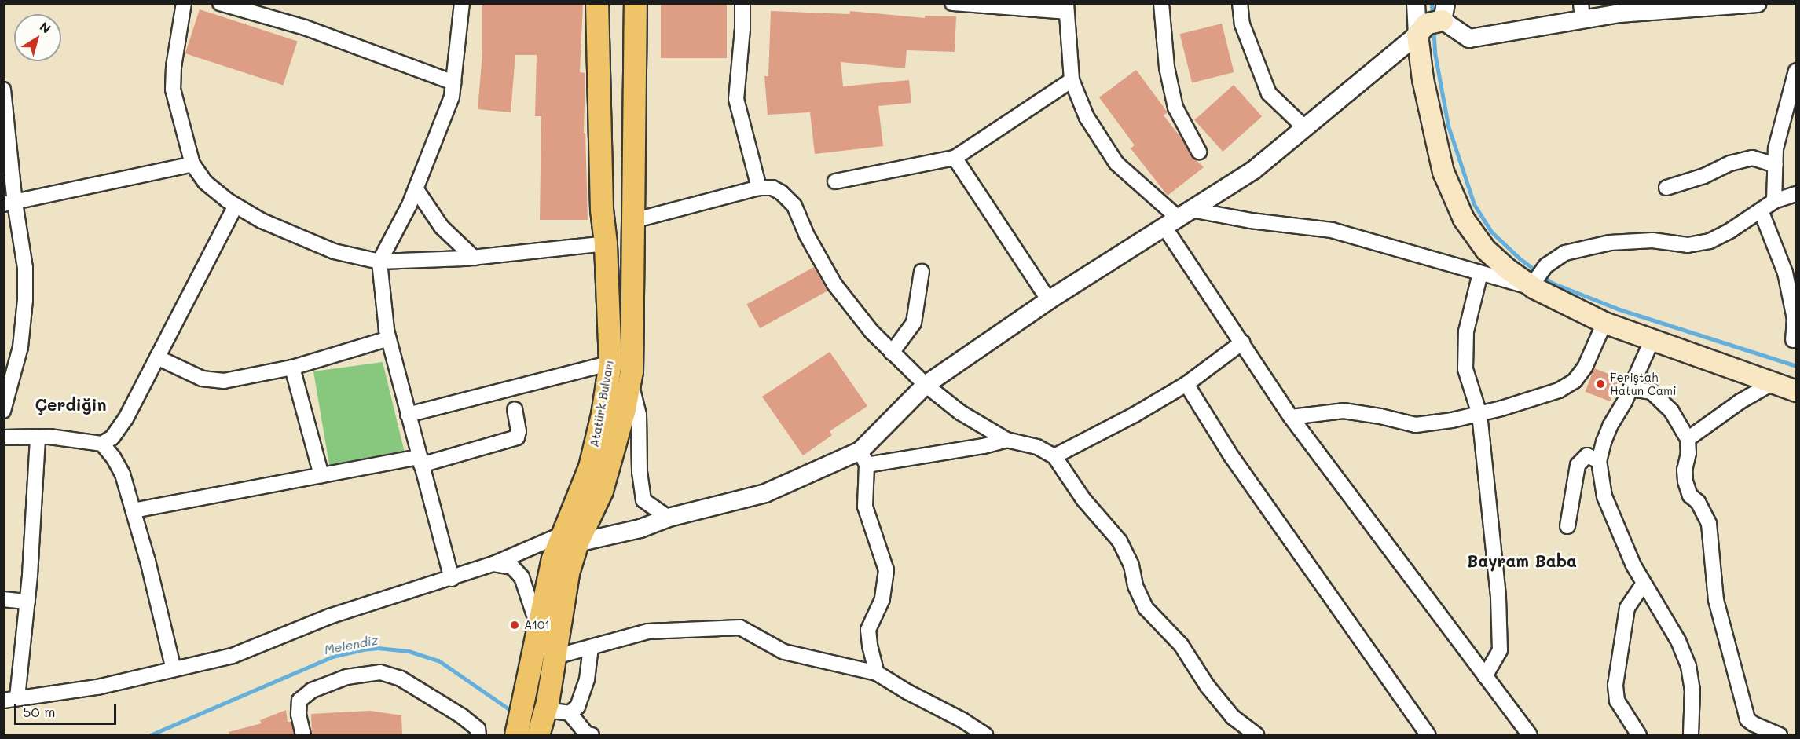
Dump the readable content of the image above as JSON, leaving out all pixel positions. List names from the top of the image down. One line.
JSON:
{"streets":{"main road":["Atatürk Bulvarı"]},"districts":["Çerdiğin","Bayram Baba"],"water":["Melendiz"],"places":["Feriştah Hatun Cami","A101"],"scale_bar":"50 m","north":"top right"}
